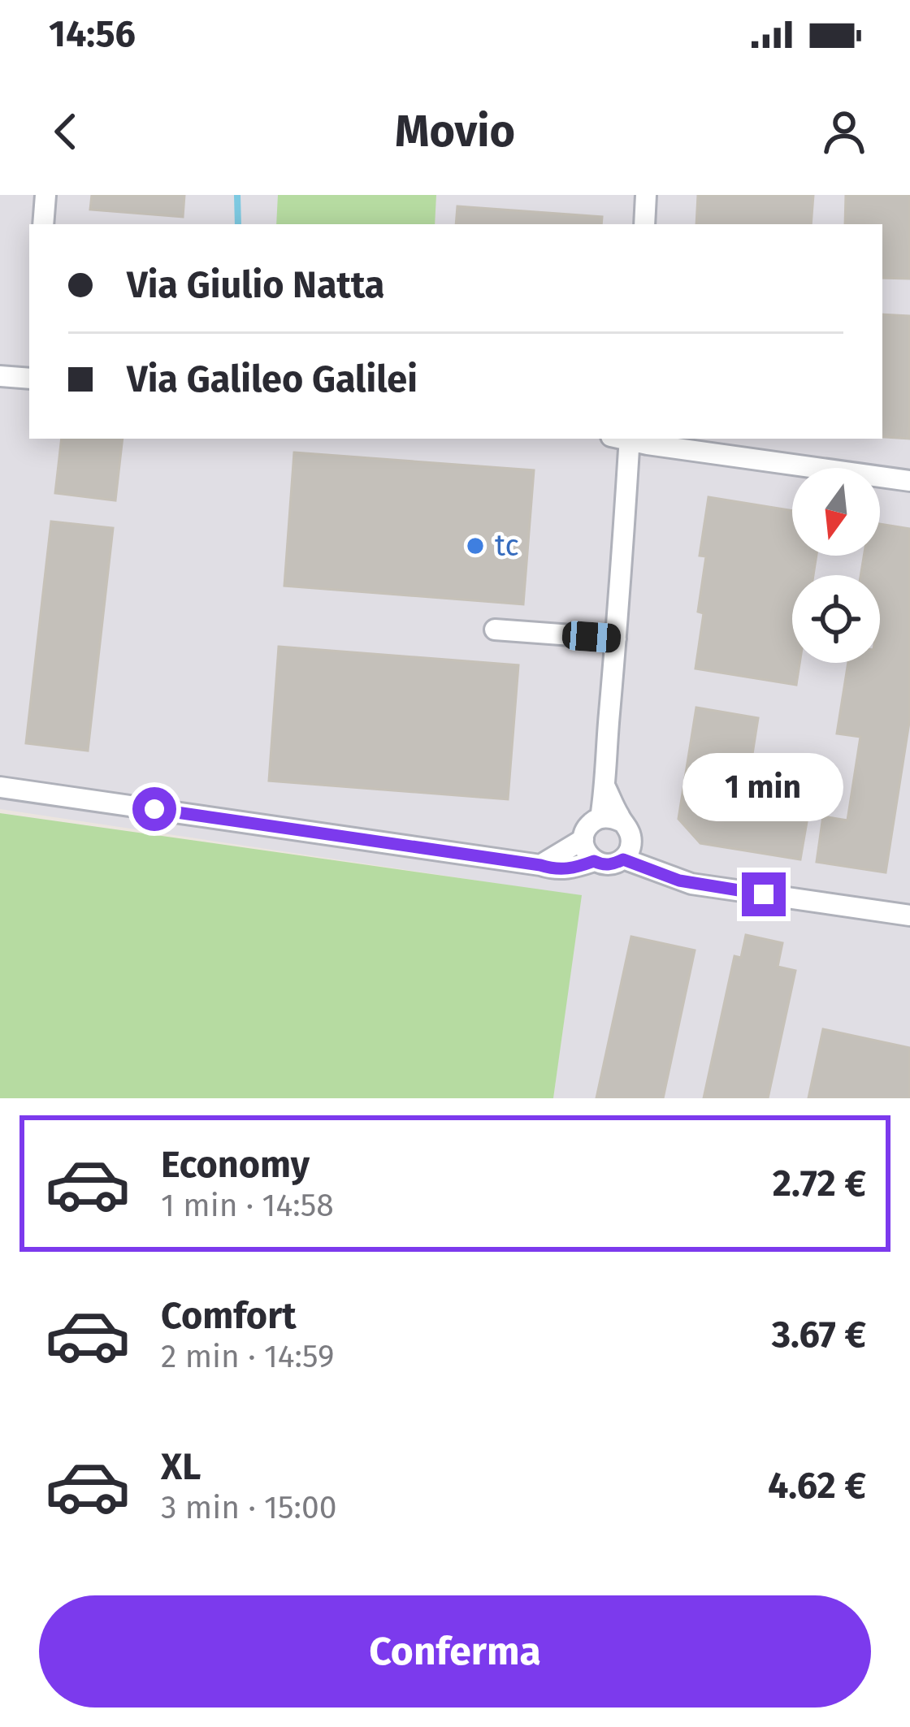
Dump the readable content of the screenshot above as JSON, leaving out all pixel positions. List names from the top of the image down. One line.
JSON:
{"places":["tc"],"north":"bottom","page":{"status":"14:56","header":"Movio","banner":["Via Giulio Natta","Via Galileo Galilei"],"bubble":"1 min","list":[{"name":"Economy","note":"1 min · 14:58","value":"2.72 €"},{"name":"Comfort","note":"2 min · 14:59","value":"3.67 €"},{"name":"XL","note":"3 min · 15:00","value":"4.62 €"}],"buttons":"Conferma"}}
